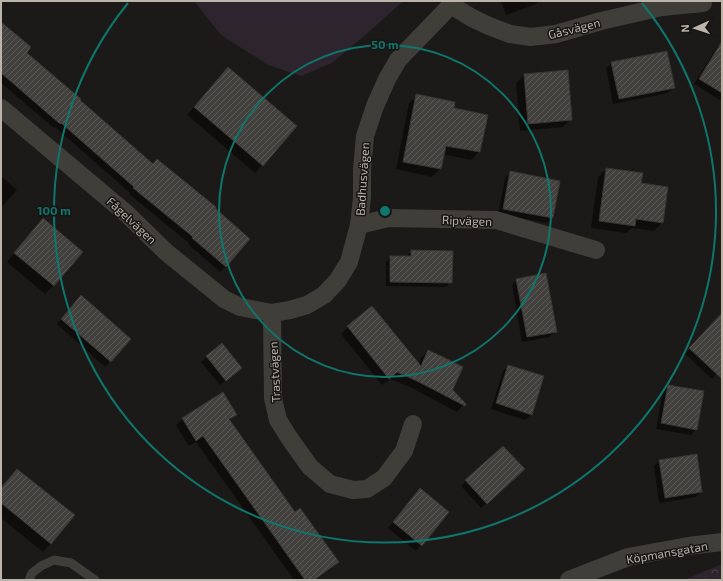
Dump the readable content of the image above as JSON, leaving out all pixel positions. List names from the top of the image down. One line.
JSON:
{"streets":{"street":["Gåsvägen","Badhusvägen","Fågelvägen","Ripvägen","Trastvägen","Köpmansgatan"]},"crossings":[["Gåsvägen","Badhusvägen"],["Badhusvägen","Fågelvägen"],["Badhusvägen","Ripvägen"],["Badhusvägen","Trastvägen"],["Fågelvägen","Trastvägen"]],"north":"left","rings":["50 m","100 m"]}
